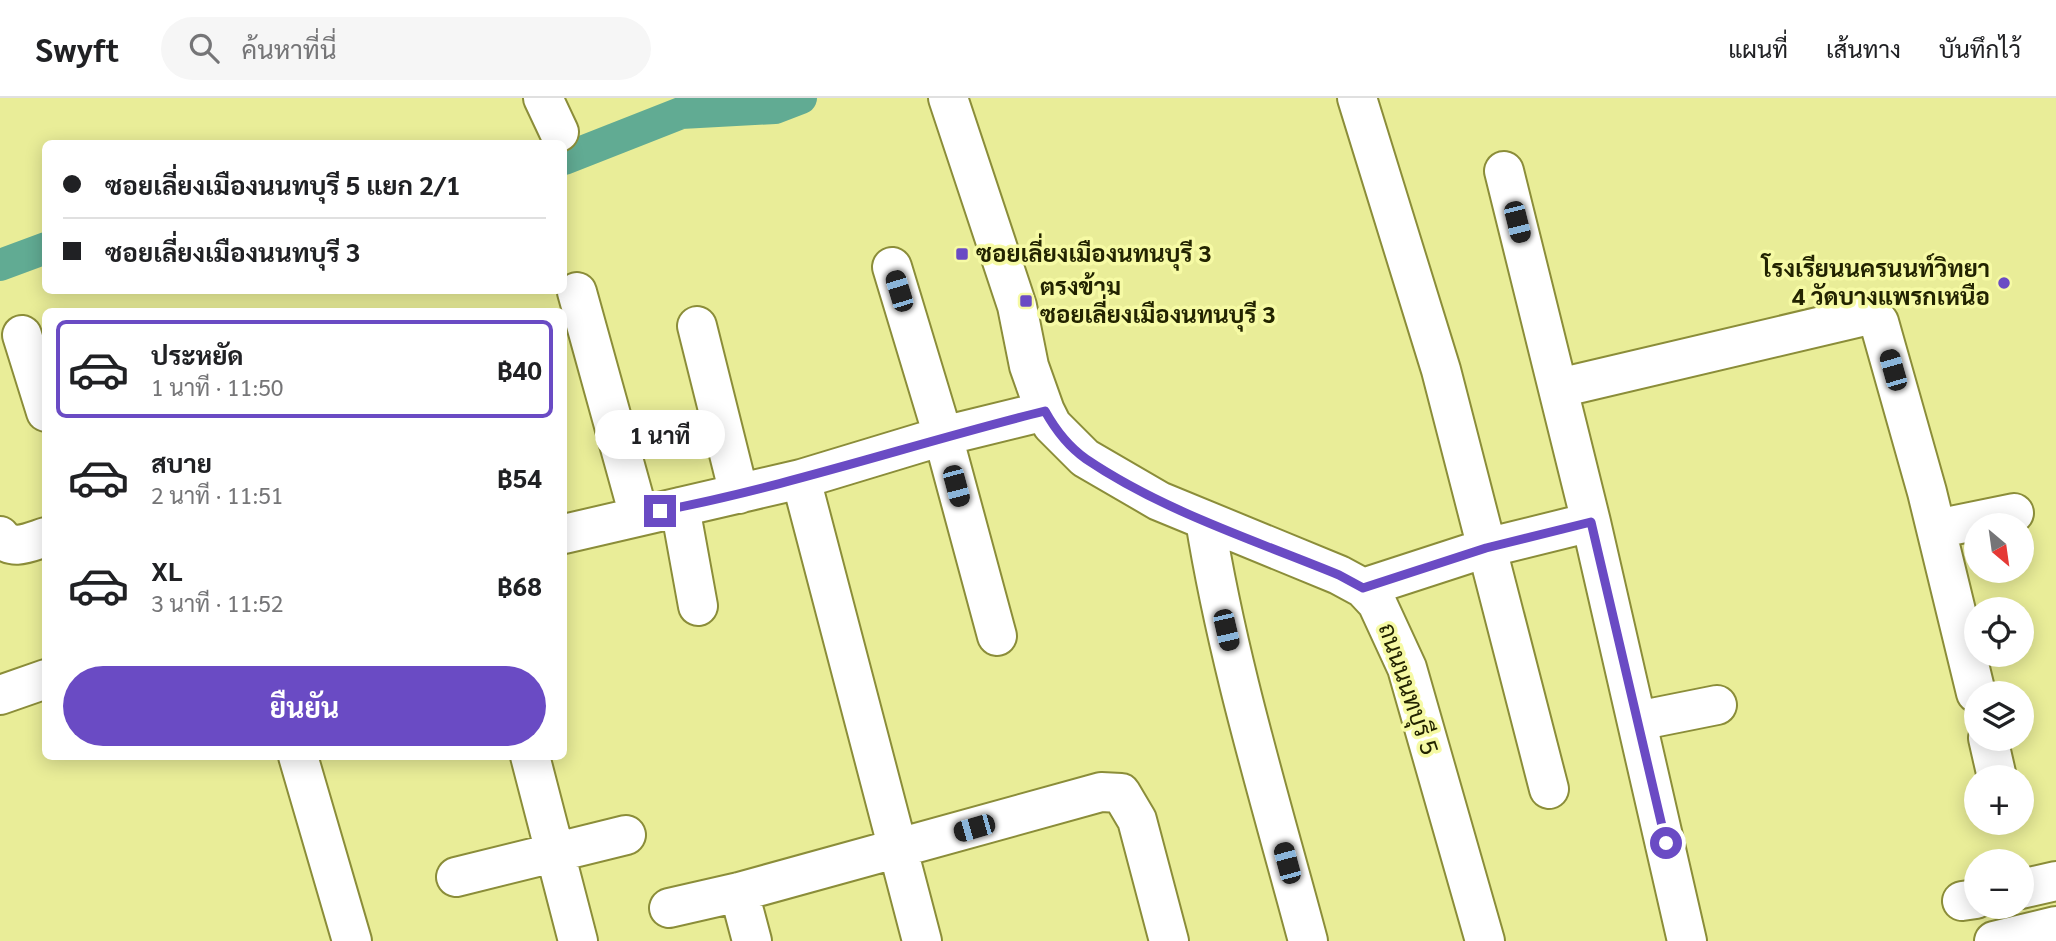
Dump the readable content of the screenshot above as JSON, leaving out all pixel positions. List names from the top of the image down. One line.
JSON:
{"streets":{"street":["ถนนนนทบุรี 5"]},"places":{"transit":["ซอยเลี่ยงเมืองนทนบุรี 3","ตรงข้าม ซอยเลี่ยงเมืองนทนบุรี 3"],"other":["โรงเรียนนครนนท์วิทยา 4 วัดบางแพรกเหนือ"]},"north":"bottom right","page":{"header":"Swyft","search":"ค้นหาที่นี่","nav":["แผนที่","เส้นทาง","บันทึกไว้"],"banner":["ซอยเลี่ยงเมืองนนทบุรี 5 แยก 2/1","ซอยเลี่ยงเมืองนนทบุรี 3"],"list":[{"name":"ประหยัด","note":"1 นาที · 11:50","value":"฿40"},{"name":"สบาย","note":"2 นาที · 11:51","value":"฿54"},{"name":"XL","note":"3 นาที · 11:52","value":"฿68"}],"bubble":"1 นาที","map_buttons":["+","−"],"buttons":"ยืนยัน"}}
